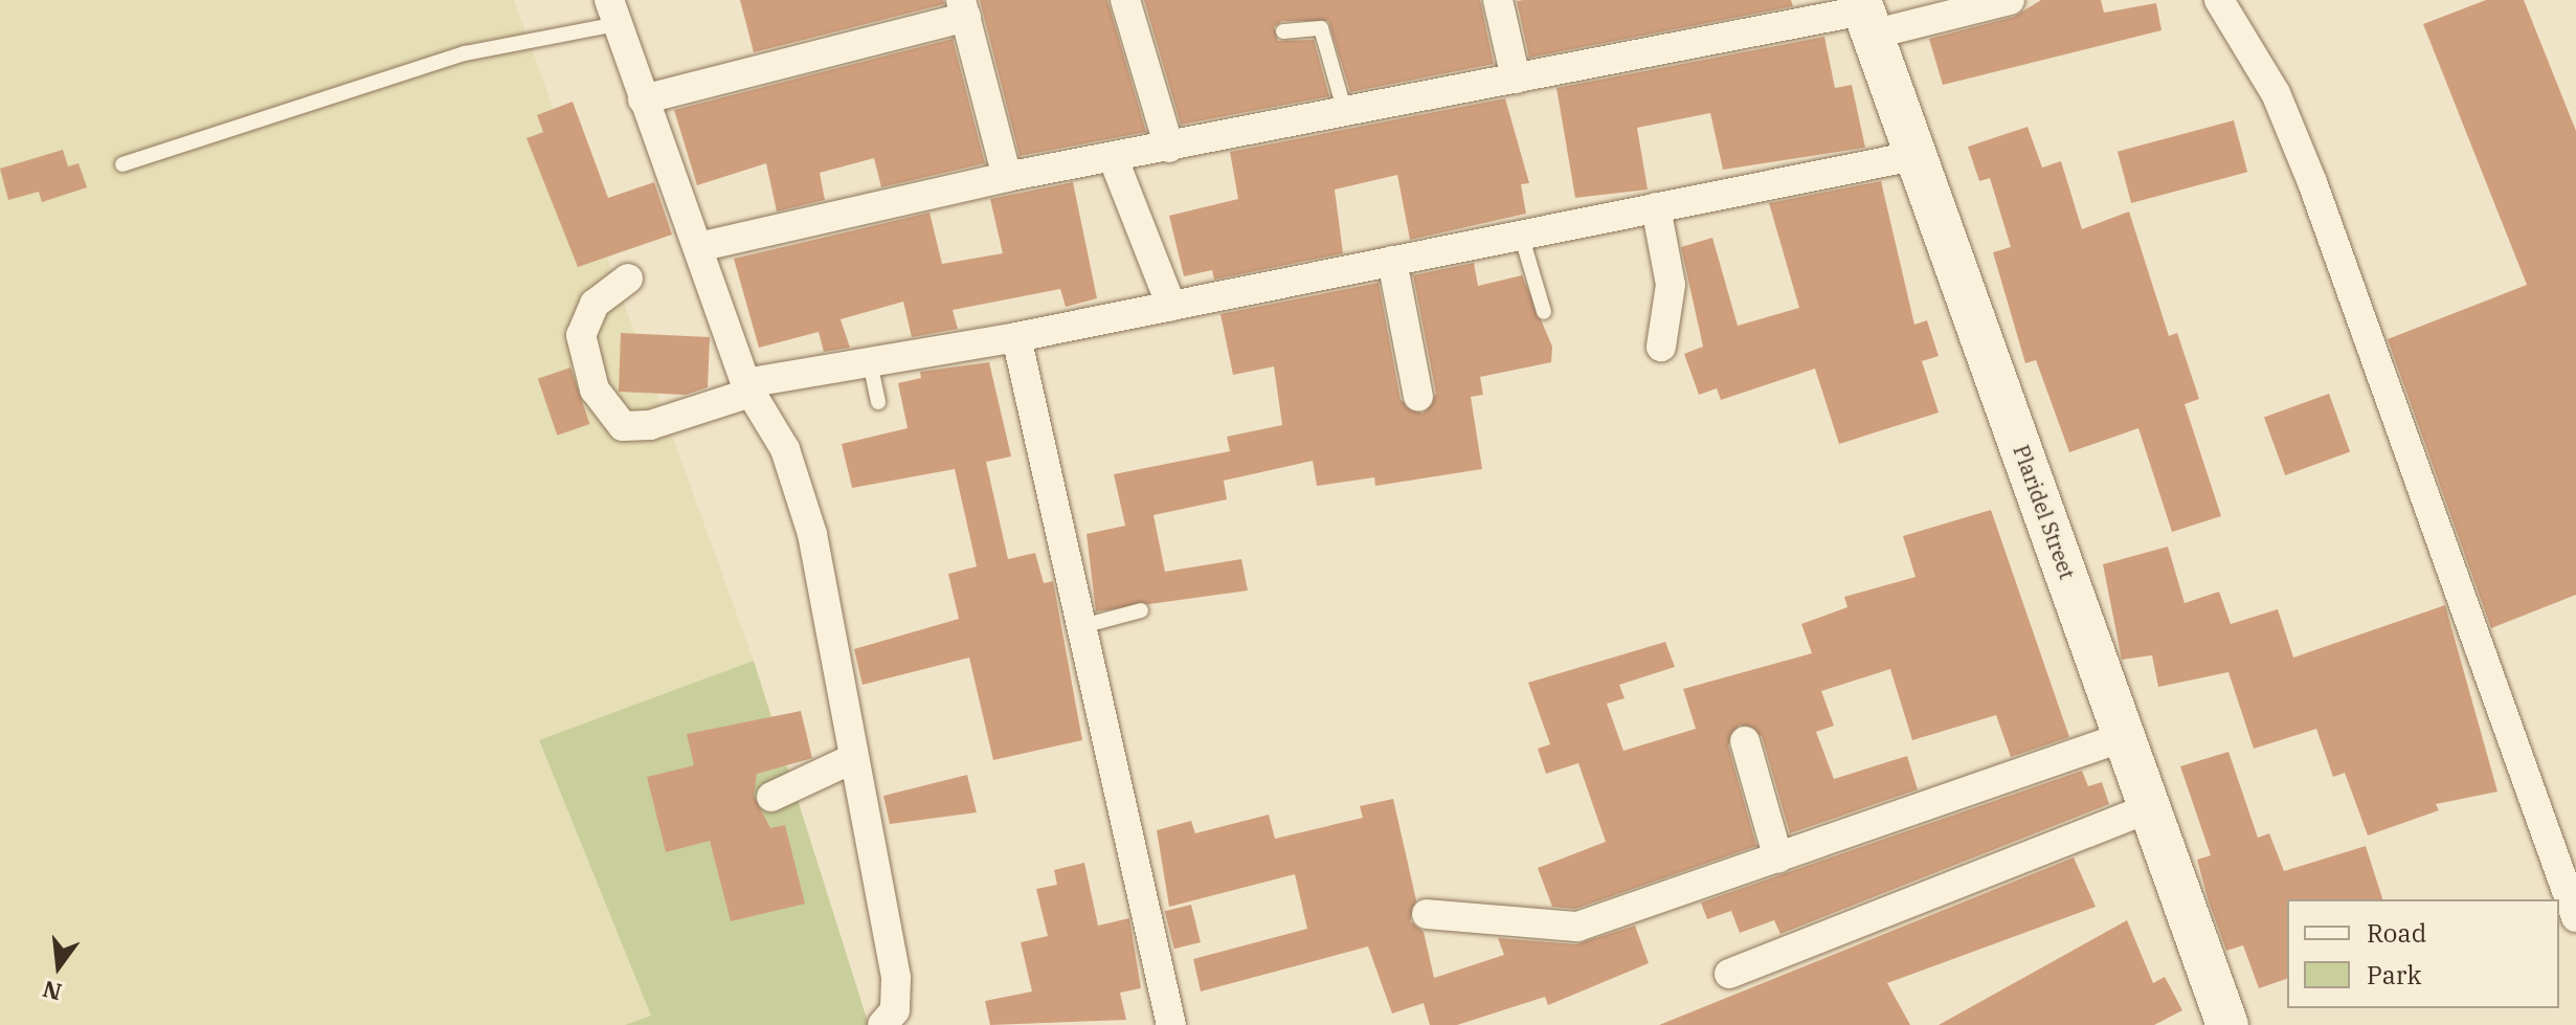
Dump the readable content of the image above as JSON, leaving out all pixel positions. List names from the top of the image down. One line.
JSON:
{"streets":{"street":["Plaridel Street"]},"legend":["Road","Park"],"north":"bottom"}
